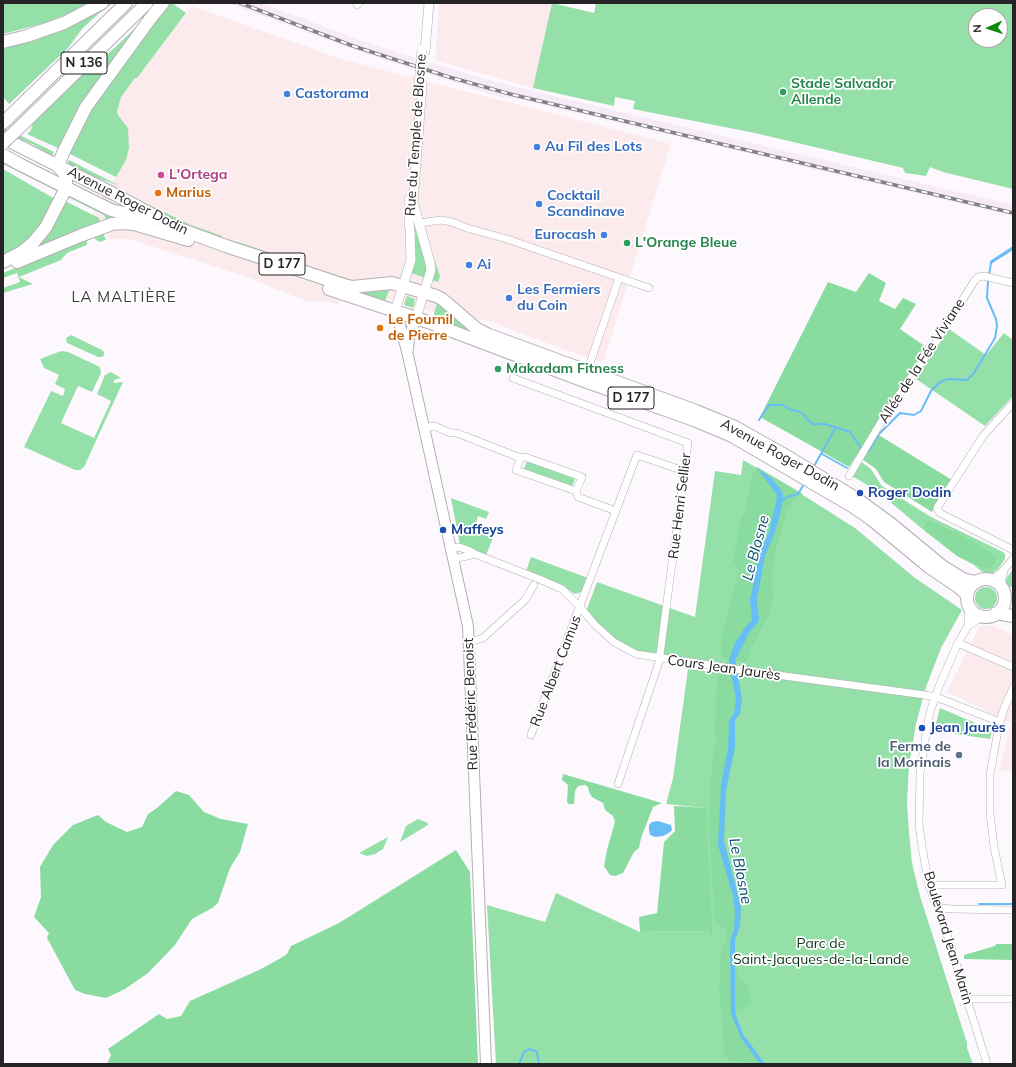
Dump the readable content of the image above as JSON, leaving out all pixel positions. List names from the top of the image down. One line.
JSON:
{"streets":{"main road":["N 136","Avenue Roger Dodin","D 177","Rue Frédéric Benoist"],"street":["Rue du Temple de Blosne","Allée de la Fée Viviane","Rue Henri Sellier","Cours Jean Jaurès","Rue Albert Camus","Boulevard Jean Marin"]},"crossings":[["Rue du Temple de Blosne","Avenue Roger Dodin"],["Rue du Temple de Blosne","Rue Frédéric Benoist"],["Avenue Roger Dodin","D 177"],["Avenue Roger Dodin","Rue Frédéric Benoist"],["Avenue Roger Dodin","Boulevard Jean Marin"],["Rue Henri Sellier","Cours Jean Jaurès"],["Rue Henri Sellier","Rue Albert Camus"],["Cours Jean Jaurès","Rue Albert Camus"],["Cours Jean Jaurès","Rue Frédéric Benoist"],["Cours Jean Jaurès","Boulevard Jean Marin"]],"districts":["LA MALTIÈRE"],"water":["Le Blosne"],"parks":["Parc de Saint-Jacques-de-la-Lande"],"places":["Stade Salvador Allende","Castorama","Au Fil des Lots","L'Ortega","Marius","Cocktail Scandinave","Eurocash","L'Orange Bleue","Ai","Les Fermiers du Coin","Le Fournil de Pierre","Makadam Fitness","Roger Dodin","Maffeys","Jean Jaurès","Ferme de la Morinais"],"north":"left"}
